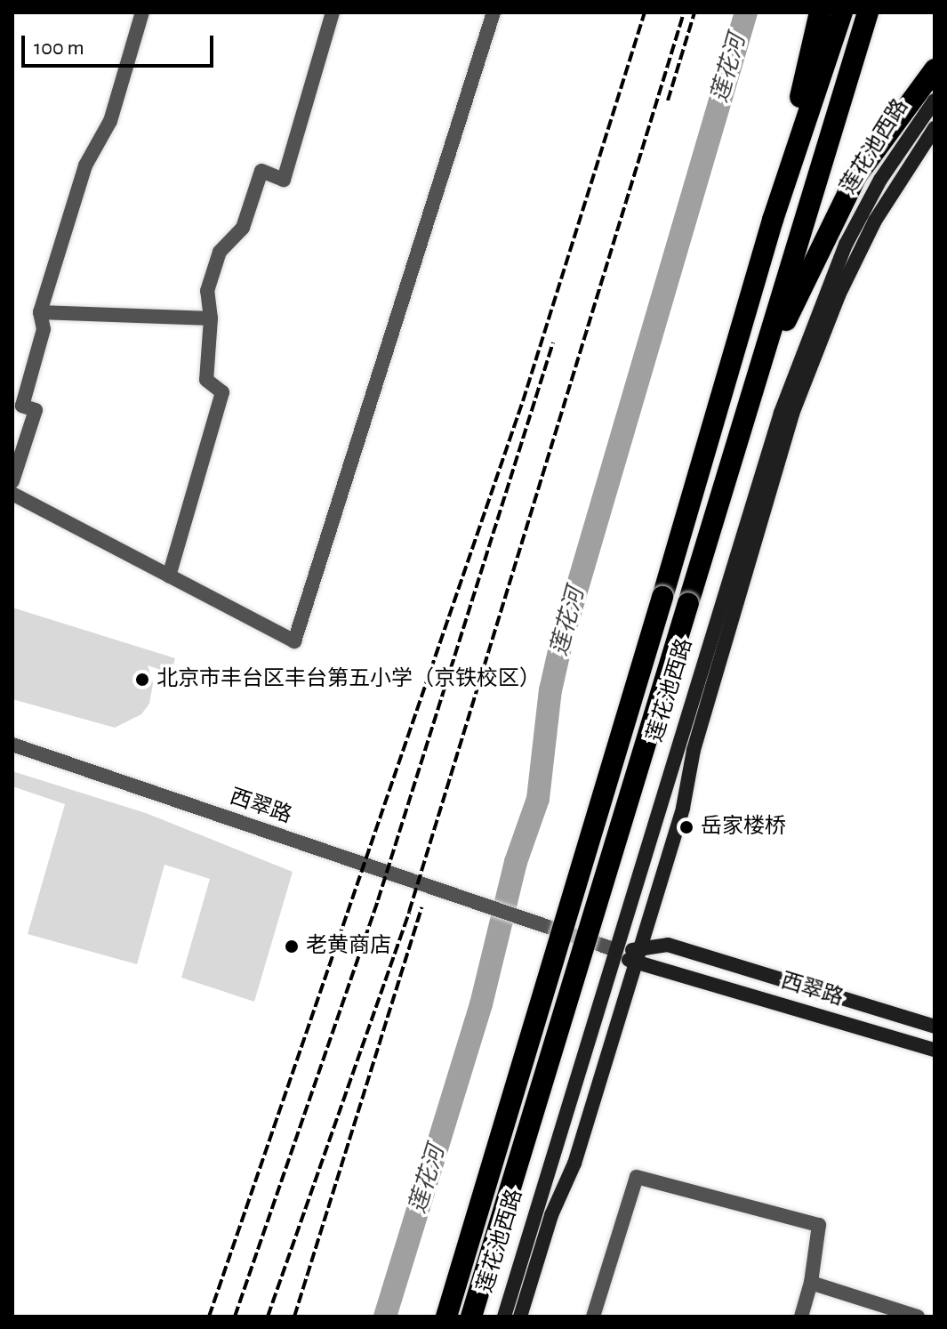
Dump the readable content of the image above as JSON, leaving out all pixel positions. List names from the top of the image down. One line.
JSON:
{"streets":{"highway":["莲花池西路"],"street":["西翠路"]},"crossings":[["莲花池西路","西翠路"]],"water":["莲花河"],"places":["北京市丰台区丰台第五小学（京铁校区）","岳家楼桥","老黄商店"],"scale_bar":"100 m"}
